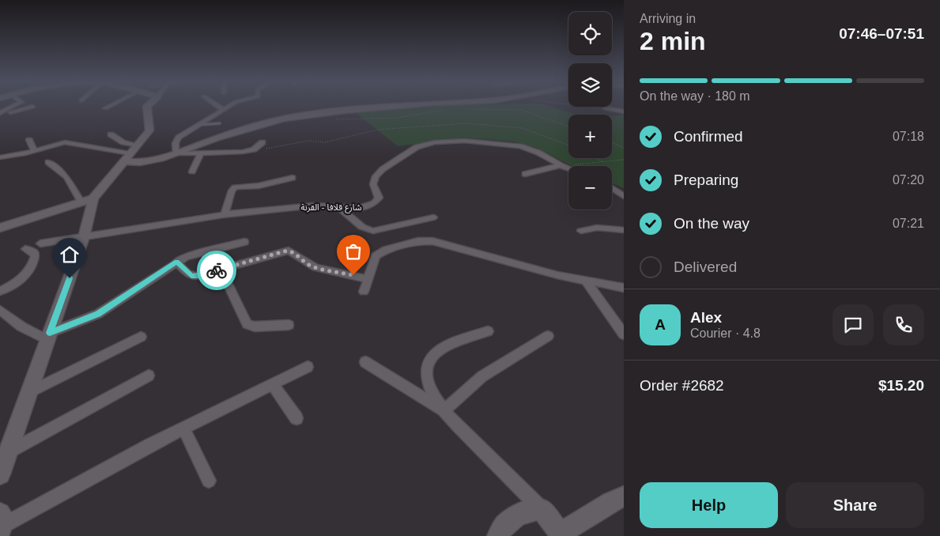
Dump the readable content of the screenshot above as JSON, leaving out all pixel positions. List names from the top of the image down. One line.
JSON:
{"streets":{"street":["شارع قلافا - القرنة"]},"page":{"heading":["2 min","Arriving in","07:46–07:51"],"panel":["Alex","Courier · 4.8","Order #2682","$15.20"],"map_buttons":["+","−"],"bar":"On the way · 180 m","list":[["Confirmed","07:18"],["Preparing","07:20"],["On the way","07:21"],"Delivered"],"round":"A","buttons":["Help","Share"]}}
